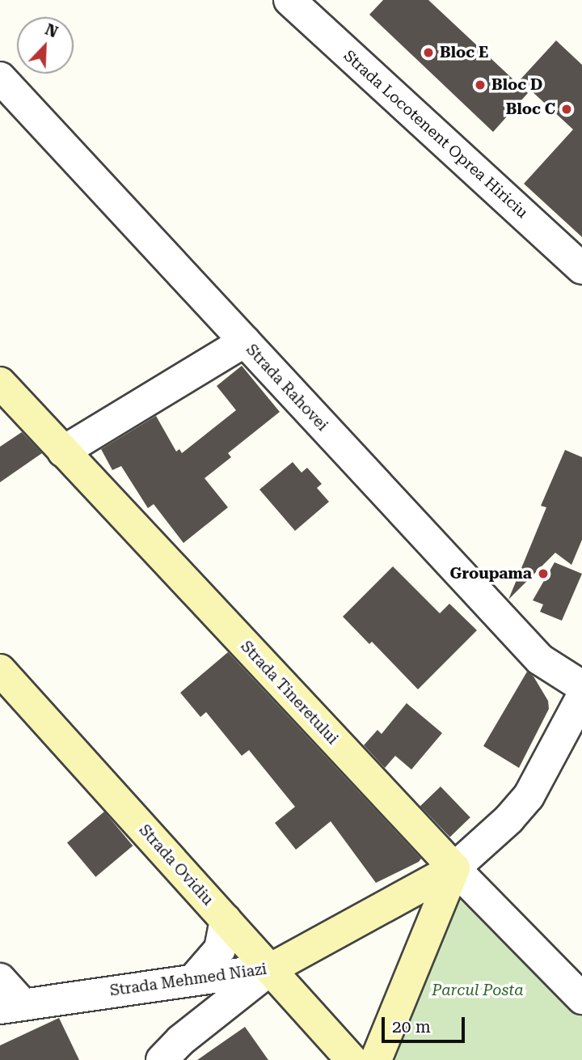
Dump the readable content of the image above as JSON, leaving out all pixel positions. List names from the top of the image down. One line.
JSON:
{"streets":{"main road":["Strada Tineretului","Strada Ovidiu","Strada Mehmed Niazi"],"street":["Strada Locotenent Oprea Hiriciu","Strada Rahovei"]},"crossings":[["Strada Tineretului","Strada Mehmed Niazi"],["Strada Ovidiu","Strada Mehmed Niazi"]],"parks":["Parcul Posta"],"places":["Bloc E","Bloc D","Bloc C","Groupama"],"scale_bar":"20 m","north":"top right"}
